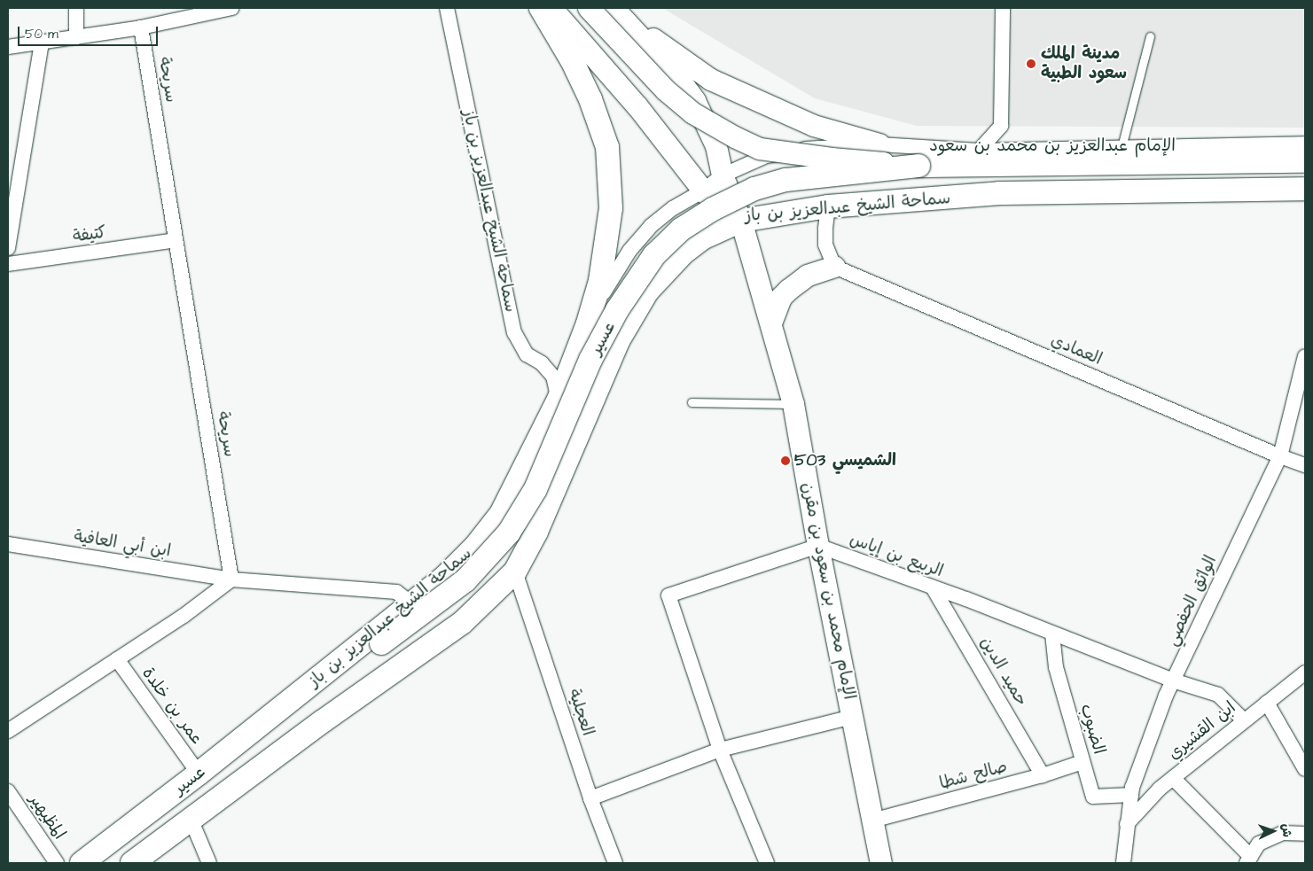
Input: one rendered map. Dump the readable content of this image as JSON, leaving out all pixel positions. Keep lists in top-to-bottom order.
{
  "streets": {
    "main road": ["الإمام عبدالعزيز بن محمد بن سعود", "سماحة الشيخ عبدالعزيز بن باز", "عسير"],
    "street": [
      "سريحة",
      "كتيفة",
      "العمادي",
      "ابن أبي العافية",
      "الربيع بن إياس",
      "الإمام محمد بن سعود بن مقرن",
      "الواثق الحفصي",
      "حميد الدين",
      "عمر بن خلدة",
      "العجلية",
      "الضبوب",
      "ابن القشيري",
      "صالح شطا",
      "المظيهير"
    ]
  },
  "crossings": [
    ["سريحة", "كتيفة"],
    ["سريحة", "ابن أبي العافية"],
    ["الإمام عبدالعزيز بن محمد بن سعود", "عسير"],
    ["سماحة الشيخ عبدالعزيز بن باز", "عسير"],
    ["سماحة الشيخ عبدالعزيز بن باز", "ابن أبي العافية"],
    ["سماحة الشيخ عبدالعزيز بن باز", "الإمام محمد بن سعود بن مقرن"],
    ["عسير", "الإمام محمد بن سعود بن مقرن"],
    ["عسير", "عمر بن خلدة"],
    ["العمادي", "الواثق الحفصي"],
    ["الربيع بن إياس", "الإمام محمد بن سعود بن مقرن"],
    ["الربيع بن إياس", "الواثق الحفصي"],
    ["الربيع بن إياس", "حميد الدين"],
    ["الربيع بن إياس", "الضبوب"],
    ["الربيع بن إياس", "ابن القشيري"],
    ["الإمام محمد بن سعود بن مقرن", "صالح شطا"],
    ["الواثق الحفصي", "الضبوب"],
    ["الواثق الحفصي", "ابن القشيري"],
    ["حميد الدين", "صالح شطا"],
    ["الضبوب", "صالح شطا"]
  ],
  "places": ["مدينة الملك سعود الطبية", "الشميسي 503"],
  "scale_bar": "50 m",
  "north": "right"
}
